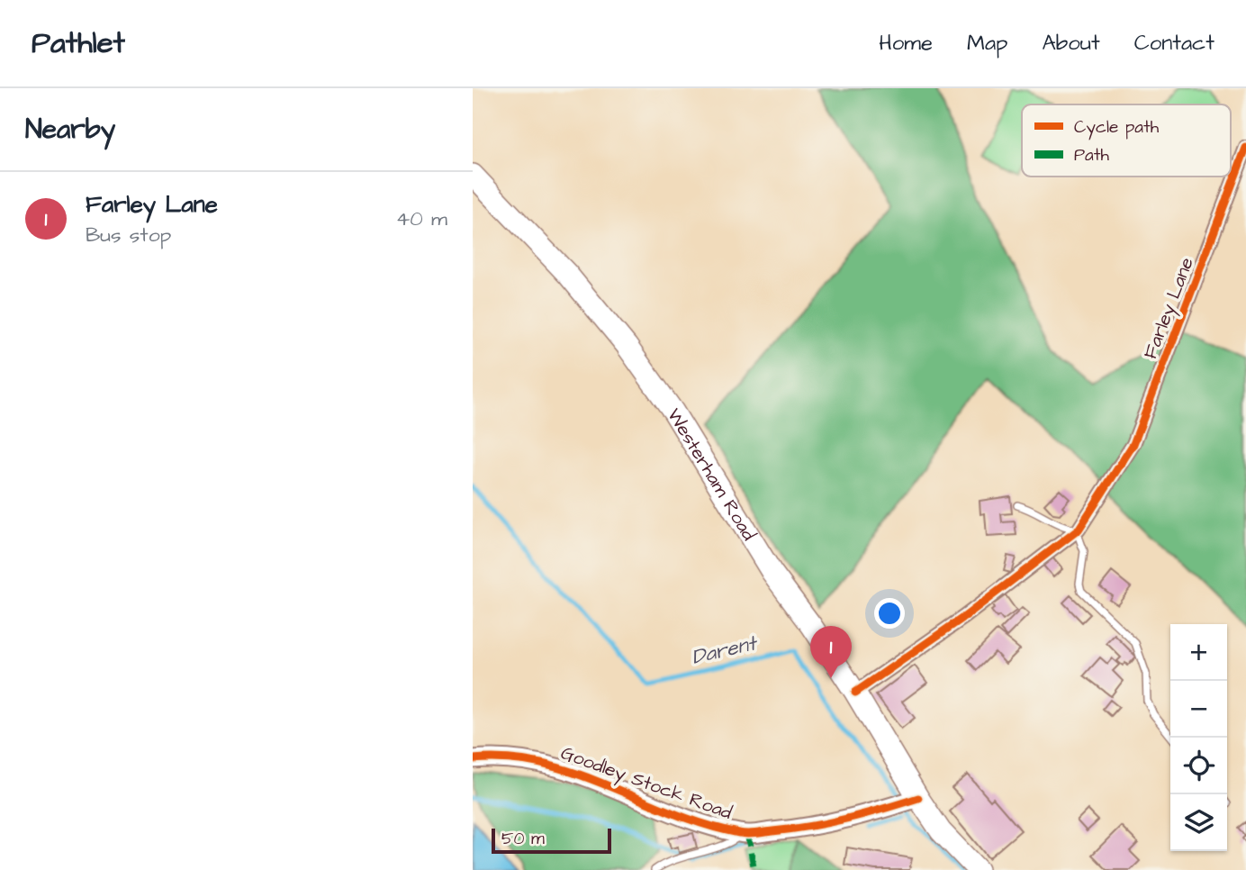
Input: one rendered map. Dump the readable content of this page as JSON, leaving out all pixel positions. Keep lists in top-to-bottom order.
{
  "streets": {
    "main road": ["Westerham Road"],
    "street": ["Farley Lane", "Goodley Stock Road"]
  },
  "crossings": [
    ["Farley Lane", "Westerham Road"],
    ["Westerham Road", "Goodley Stock Road"]
  ],
  "water": ["Darent"],
  "legend": ["Cycle path", "Path"],
  "scale_bar": "50 m",
  "page": {
    "header": "Pathlet",
    "nav": [
      "Home",
      "Map",
      "About",
      "Contact"
    ],
    "heading": "Nearby",
    "list": [
      {
        "mark": "1",
        "name": "Farley Lane",
        "note": "Bus stop",
        "value": "40 m"
      }
    ],
    "map_buttons": ["+", "−"],
    "pins": "1",
    "scale": "50 m"
  }
}
